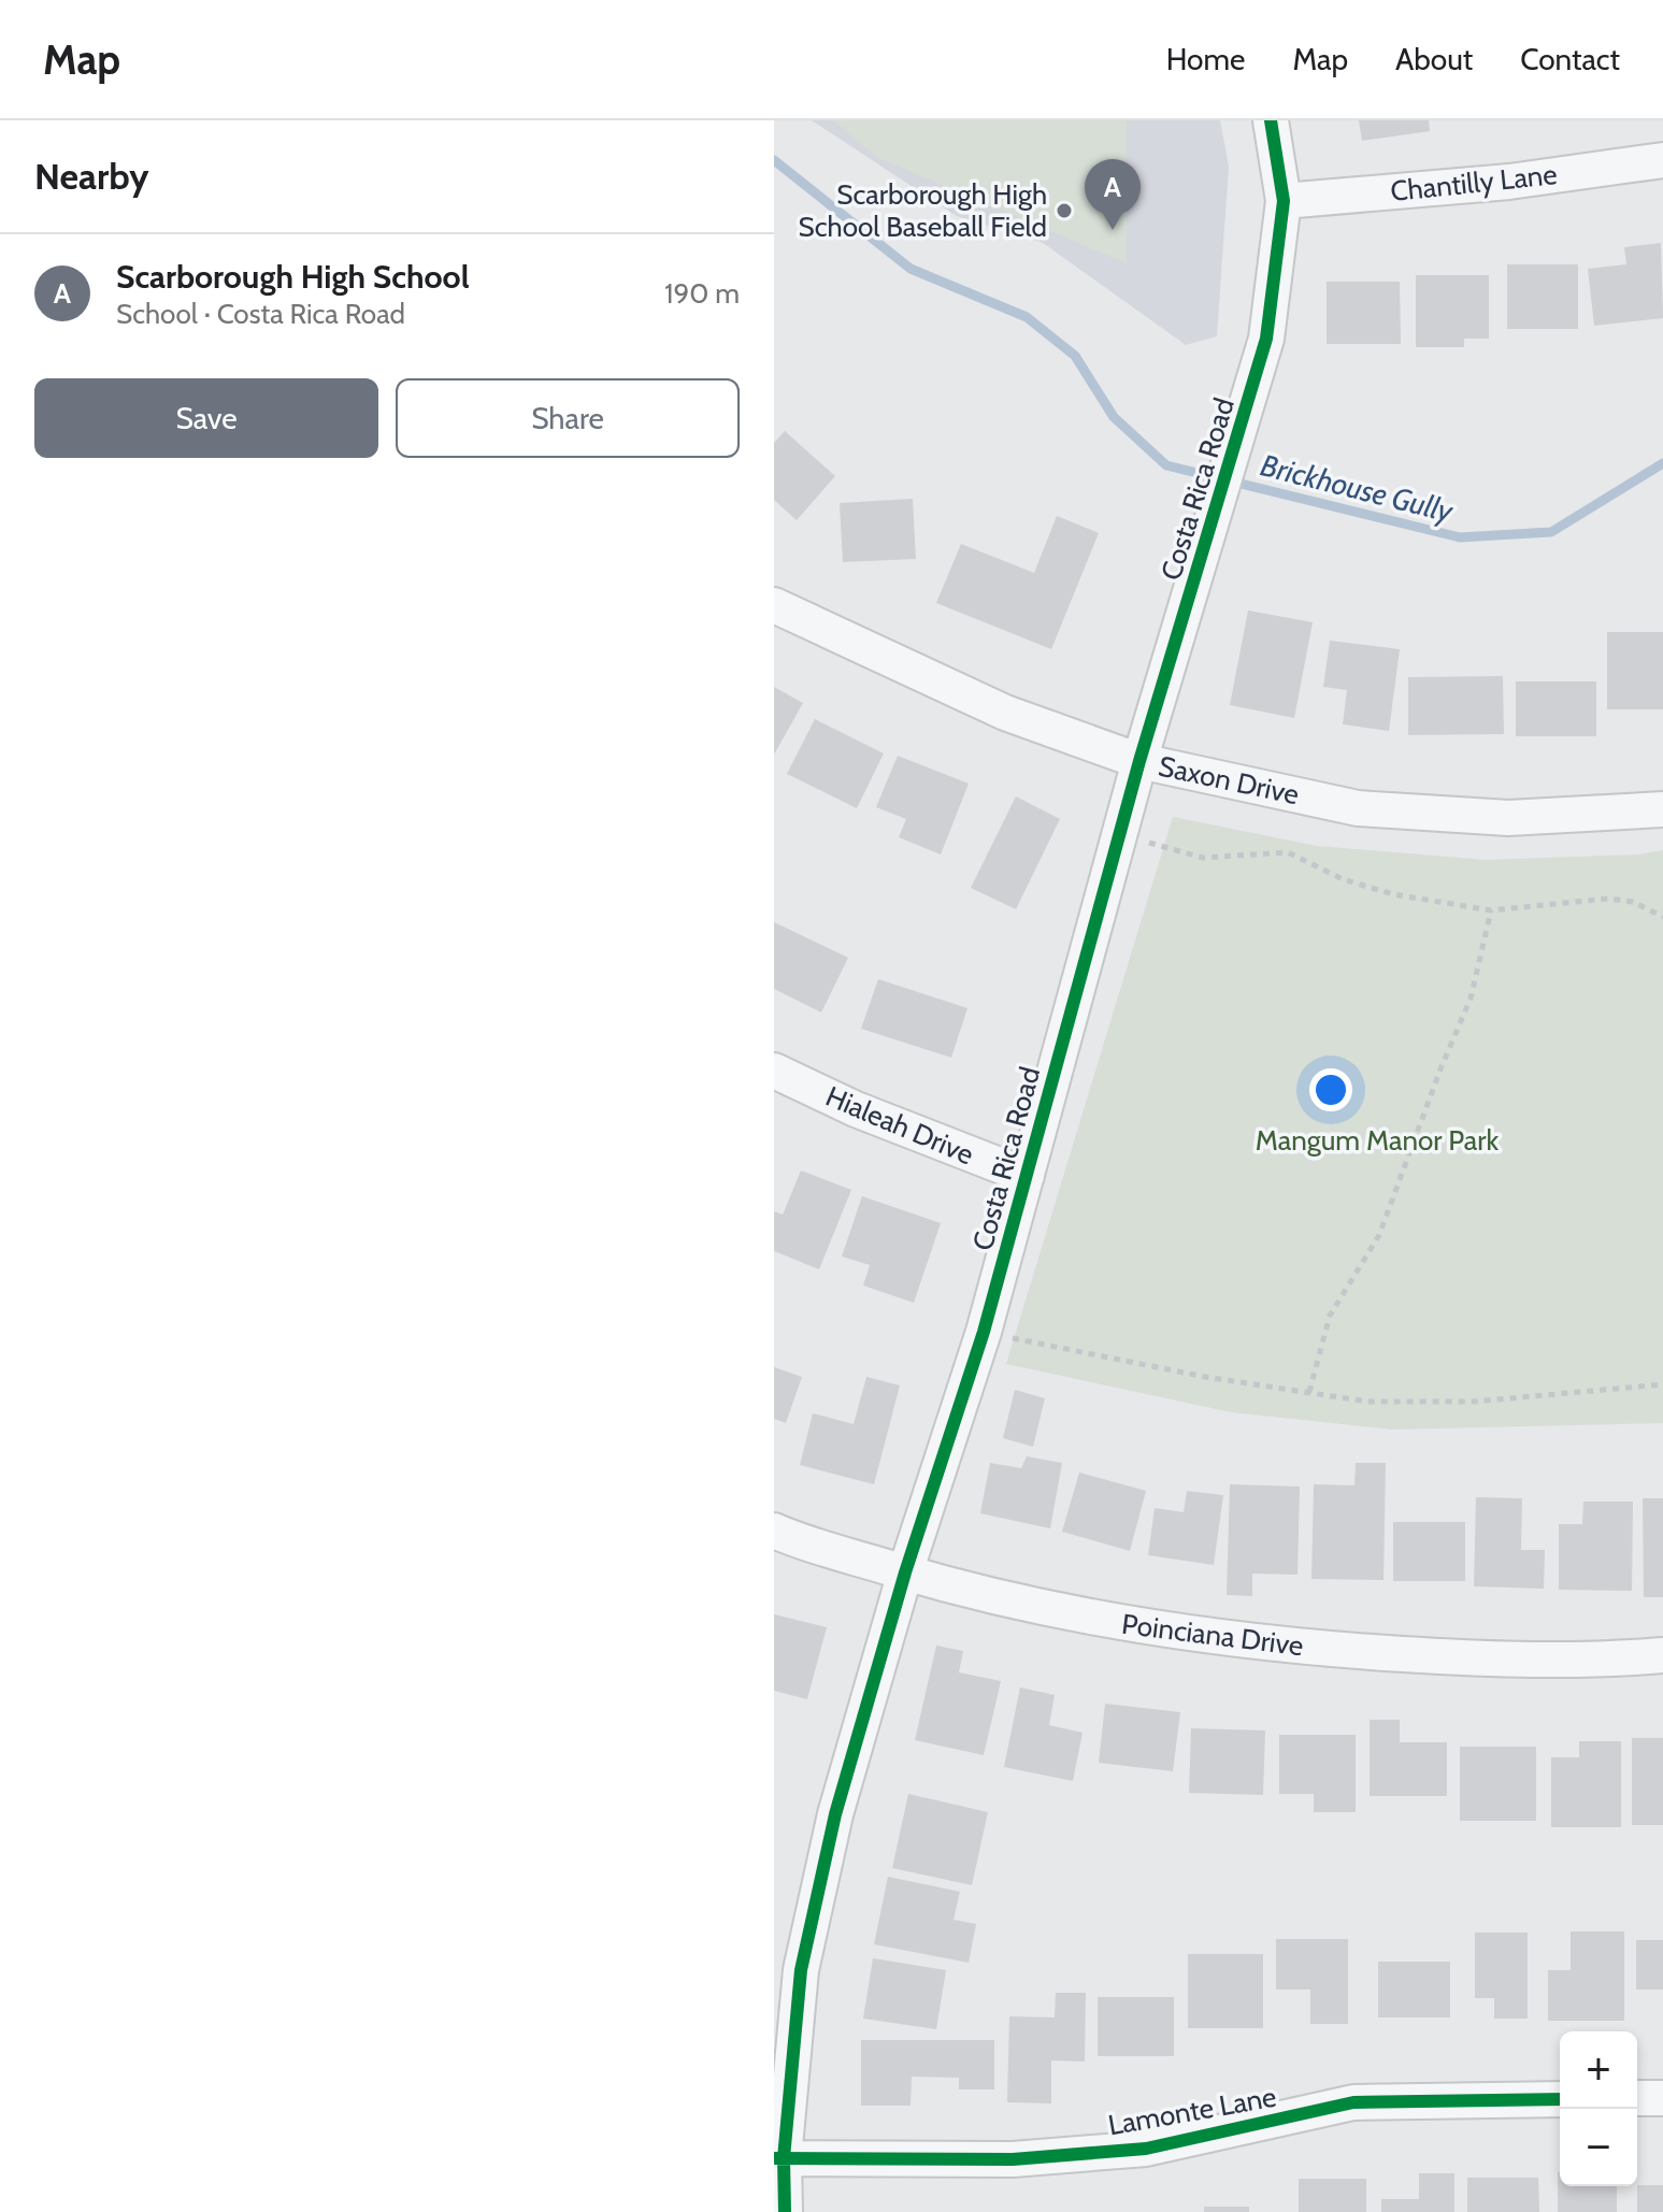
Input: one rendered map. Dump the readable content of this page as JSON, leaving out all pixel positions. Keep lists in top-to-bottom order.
{
  "streets": {
    "street": [
      "Chantilly Lane",
      "Costa Rica Road",
      "Saxon Drive",
      "Hialeah Drive",
      "Poinciana Drive",
      "Lamonte Lane"
    ]
  },
  "crossings": [
    ["Chantilly Lane", "Costa Rica Road"],
    ["Costa Rica Road", "Saxon Drive"],
    ["Costa Rica Road", "Hialeah Drive"],
    ["Costa Rica Road", "Poinciana Drive"],
    ["Costa Rica Road", "Lamonte Lane"]
  ],
  "water": ["Brickhouse Gully"],
  "parks": ["Mangum Manor Park"],
  "places": ["Scarborough High School Baseball Field"],
  "page": {
    "header": "Map",
    "nav": [
      "Home",
      "Map",
      "About",
      "Contact"
    ],
    "heading": "Nearby",
    "pins": "A",
    "list": [
      {
        "mark": "A",
        "name": "Scarborough High School",
        "note": "School · Costa Rica Road",
        "value": "190 m"
      }
    ],
    "buttons": ["Save", "Share"],
    "map_buttons": ["+", "−"]
  }
}
